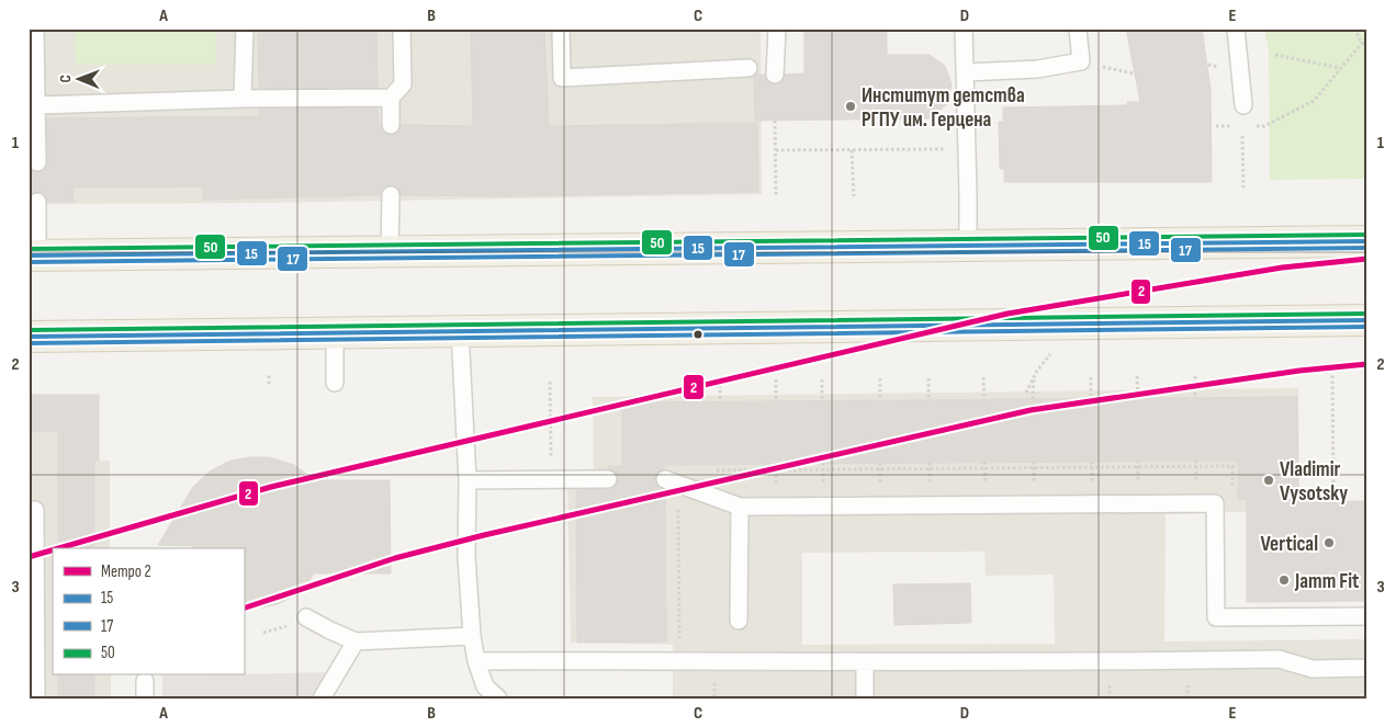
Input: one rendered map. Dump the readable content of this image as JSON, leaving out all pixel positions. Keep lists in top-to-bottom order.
{
  "places": [
    "Институт детства РГПУ им. Герцена",
    "Vladimir Vysotsky",
    "Vertical",
    "Jamm Fit"
  ],
  "lines": [
    "transit line 50",
    "transit line 15",
    "transit line 17",
    "metro line 2"
  ],
  "legend": [
    "Метро 2",
    "15",
    "17",
    "50"
  ],
  "north": "left",
  "grid": {
    "columns": [
      "A",
      "B",
      "C",
      "D",
      "E"
    ],
    "rows": ["1", "2", "3"]
  }
}
